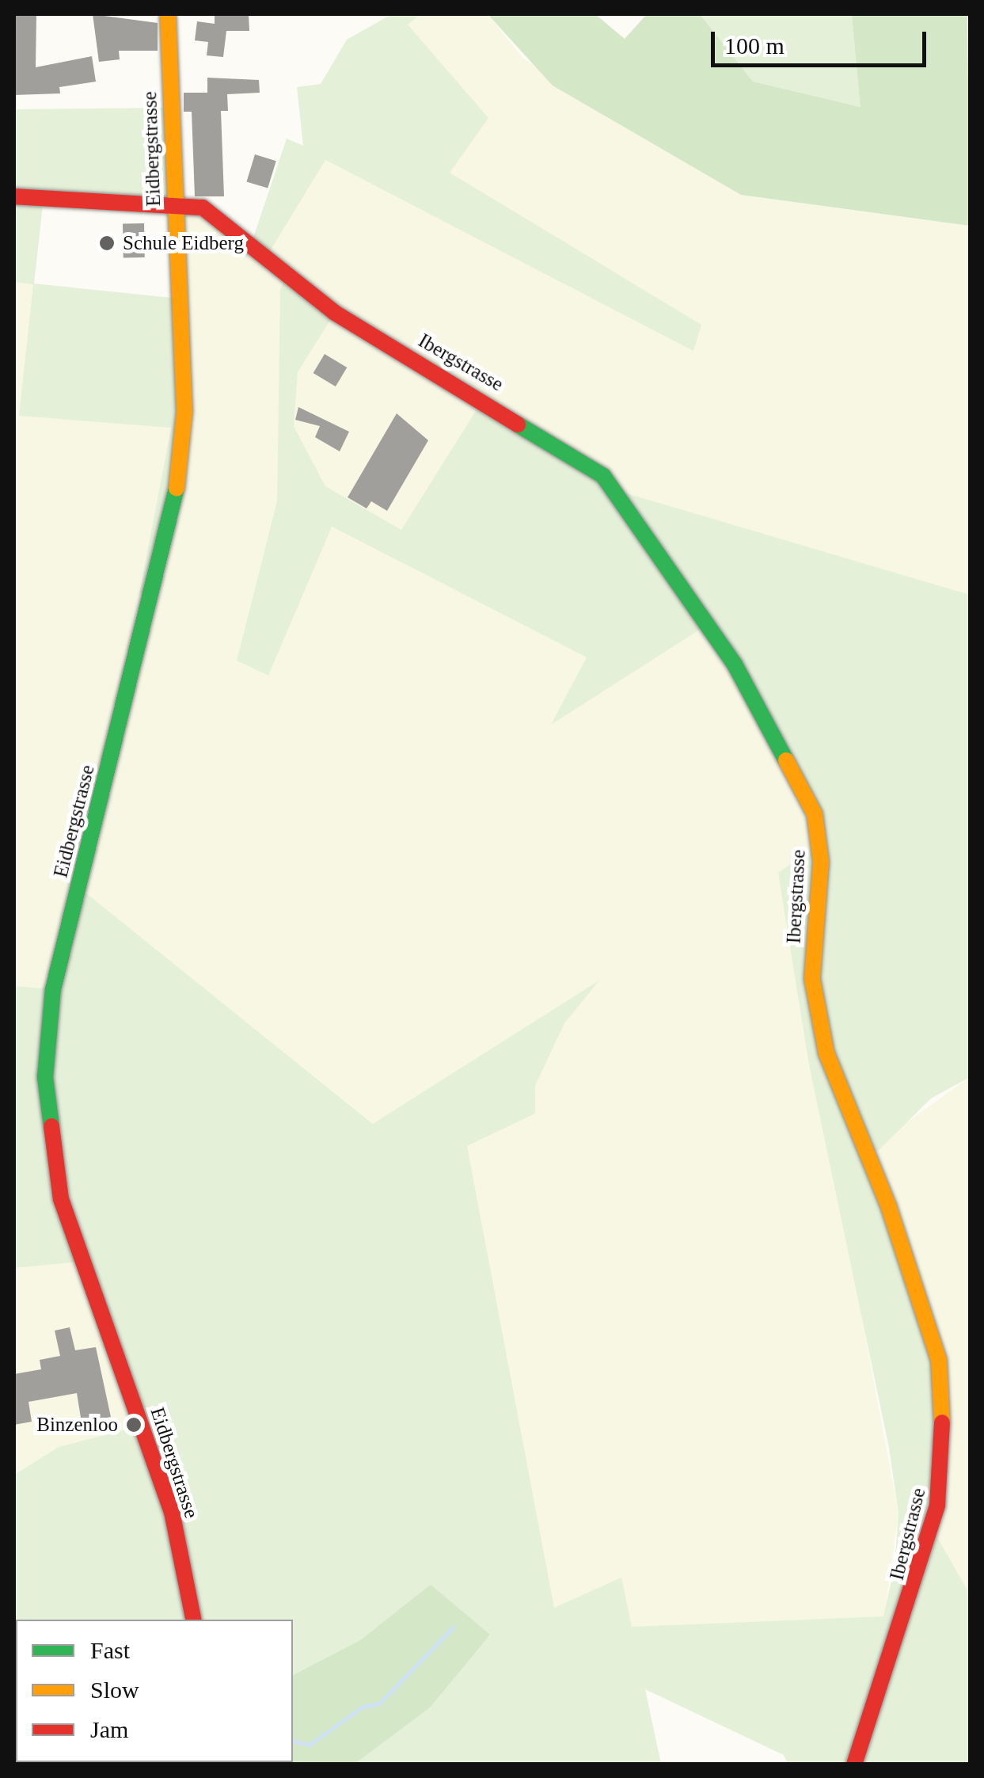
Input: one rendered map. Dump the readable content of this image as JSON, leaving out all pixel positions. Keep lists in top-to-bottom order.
{
  "streets": {
    "street": ["Eidbergstrasse", "Ibergstrasse"]
  },
  "crossings": [
    ["Eidbergstrasse", "Ibergstrasse"]
  ],
  "places": ["Schule Eidberg", "Binzenloo"],
  "legend": ["Fast", "Slow", "Jam"],
  "scale_bar": "100 m"
}
